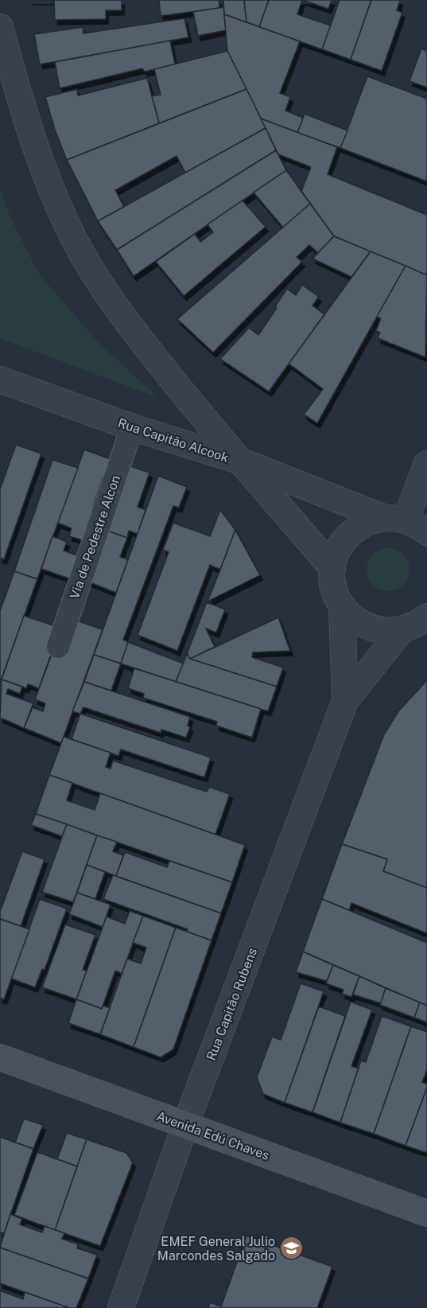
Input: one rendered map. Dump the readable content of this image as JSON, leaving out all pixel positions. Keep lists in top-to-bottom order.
{
  "streets": {
    "main road": ["Avenida Edú Chaves"],
    "street": ["Rua Capitão Alcook", "Rua Capitão Rubens"],
    "lane": ["Via de Pedestre Alcon"]
  },
  "crossings": [
    ["Rua Capitão Alcook", "Via de Pedestre Alcon"],
    ["Rua Capitão Rubens", "Avenida Edú Chaves"]
  ],
  "places": {
    "school or university": ["EMEF General Julio Marcondes Salgado"]
  }
}
